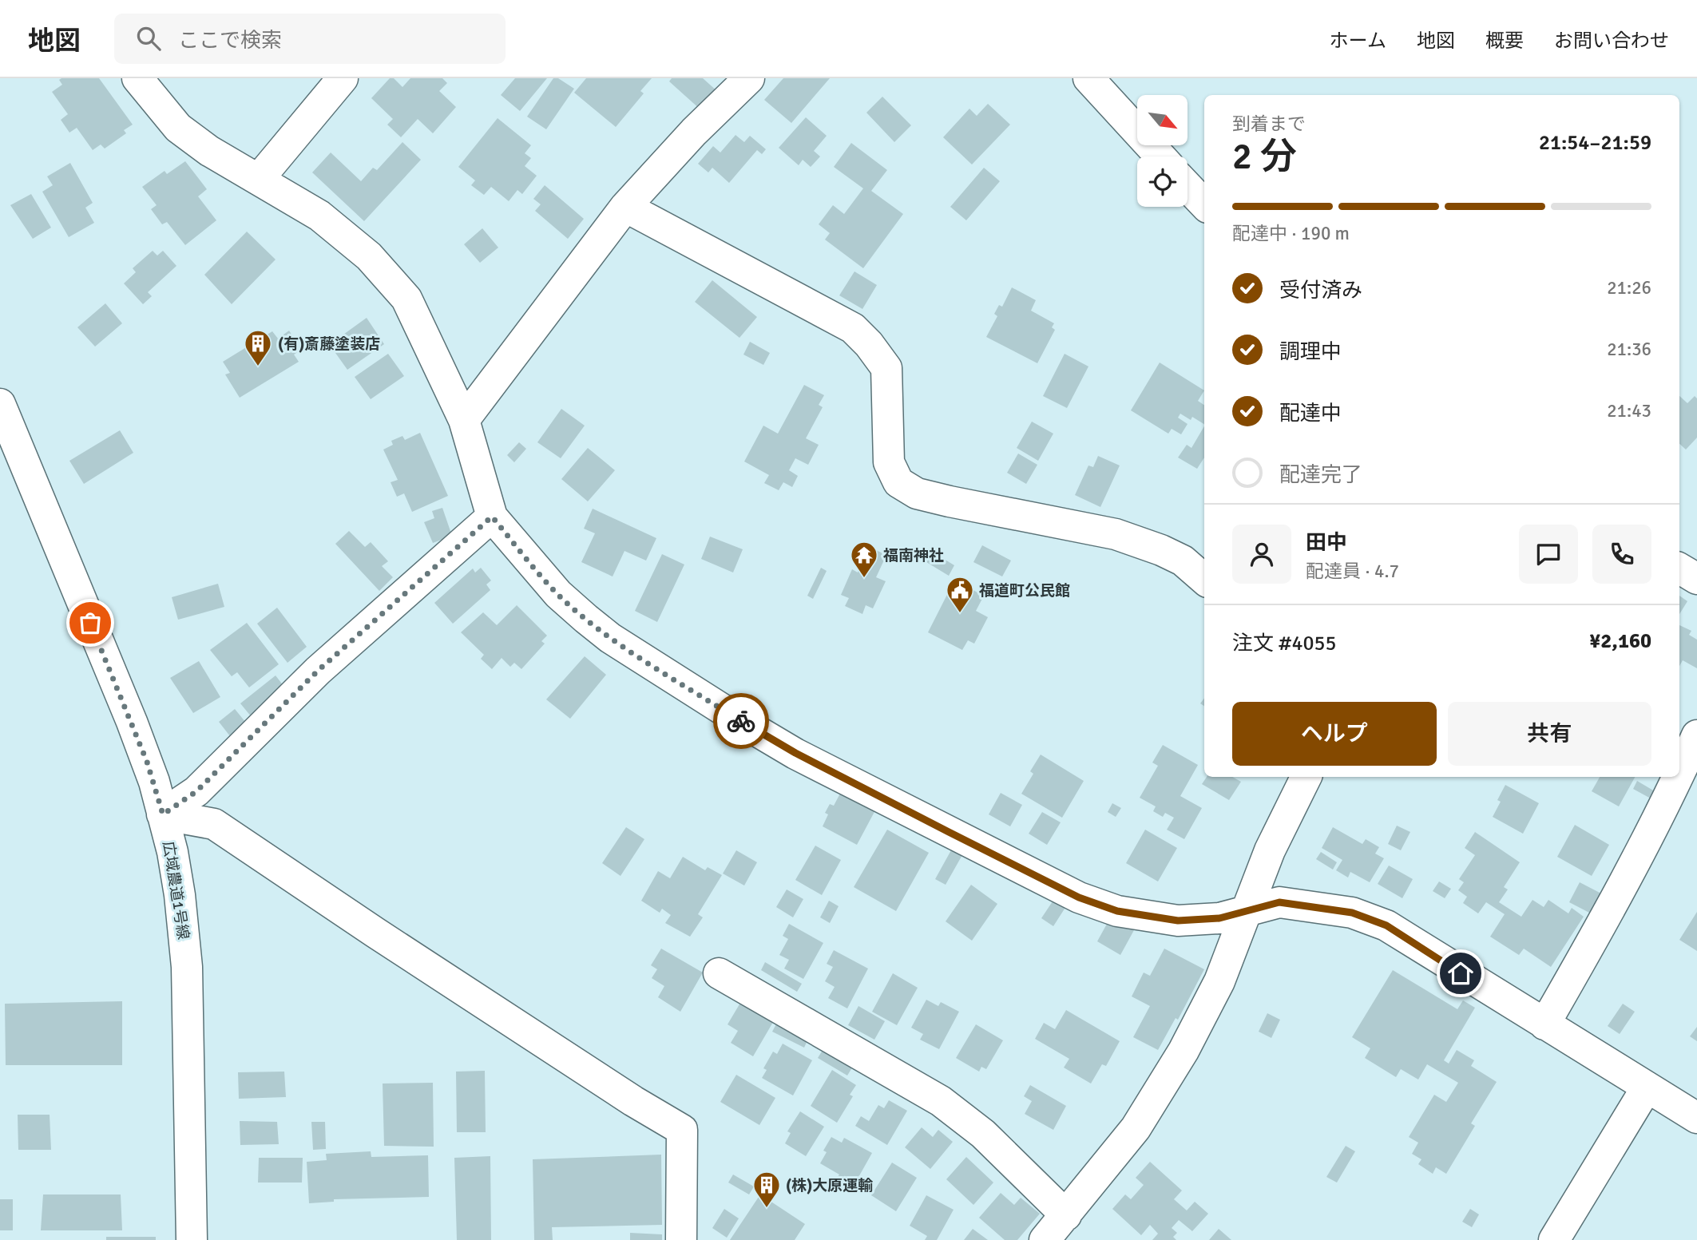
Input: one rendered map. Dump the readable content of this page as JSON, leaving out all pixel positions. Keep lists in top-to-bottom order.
{
  "streets": {
    "street": ["広域農道1号線"]
  },
  "places": {
    "building": ["(有)斎藤塗装店", "(株)大原運輸"],
    "temple": ["福南神社"],
    "public building": ["福道町公民館"]
  },
  "north": "bottom right",
  "page": {
    "header": "地図",
    "search": "ここで検索",
    "nav": [
      "ホーム",
      "地図",
      "概要",
      "お問い合わせ"
    ],
    "heading": ["2 分", "到着まで", "21:54–21:59"],
    "panel": [
      "田中",
      "配達員 · 4.7",
      "注文 #4055",
      "¥2,160"
    ],
    "bar": "配達中 · 190 m",
    "list": [
      ["受付済み", "21:26"],
      ["調理中", "21:36"],
      ["配達中", "21:43"],
      "配達完了"
    ],
    "buttons": ["ヘルプ", "共有"]
  }
}
